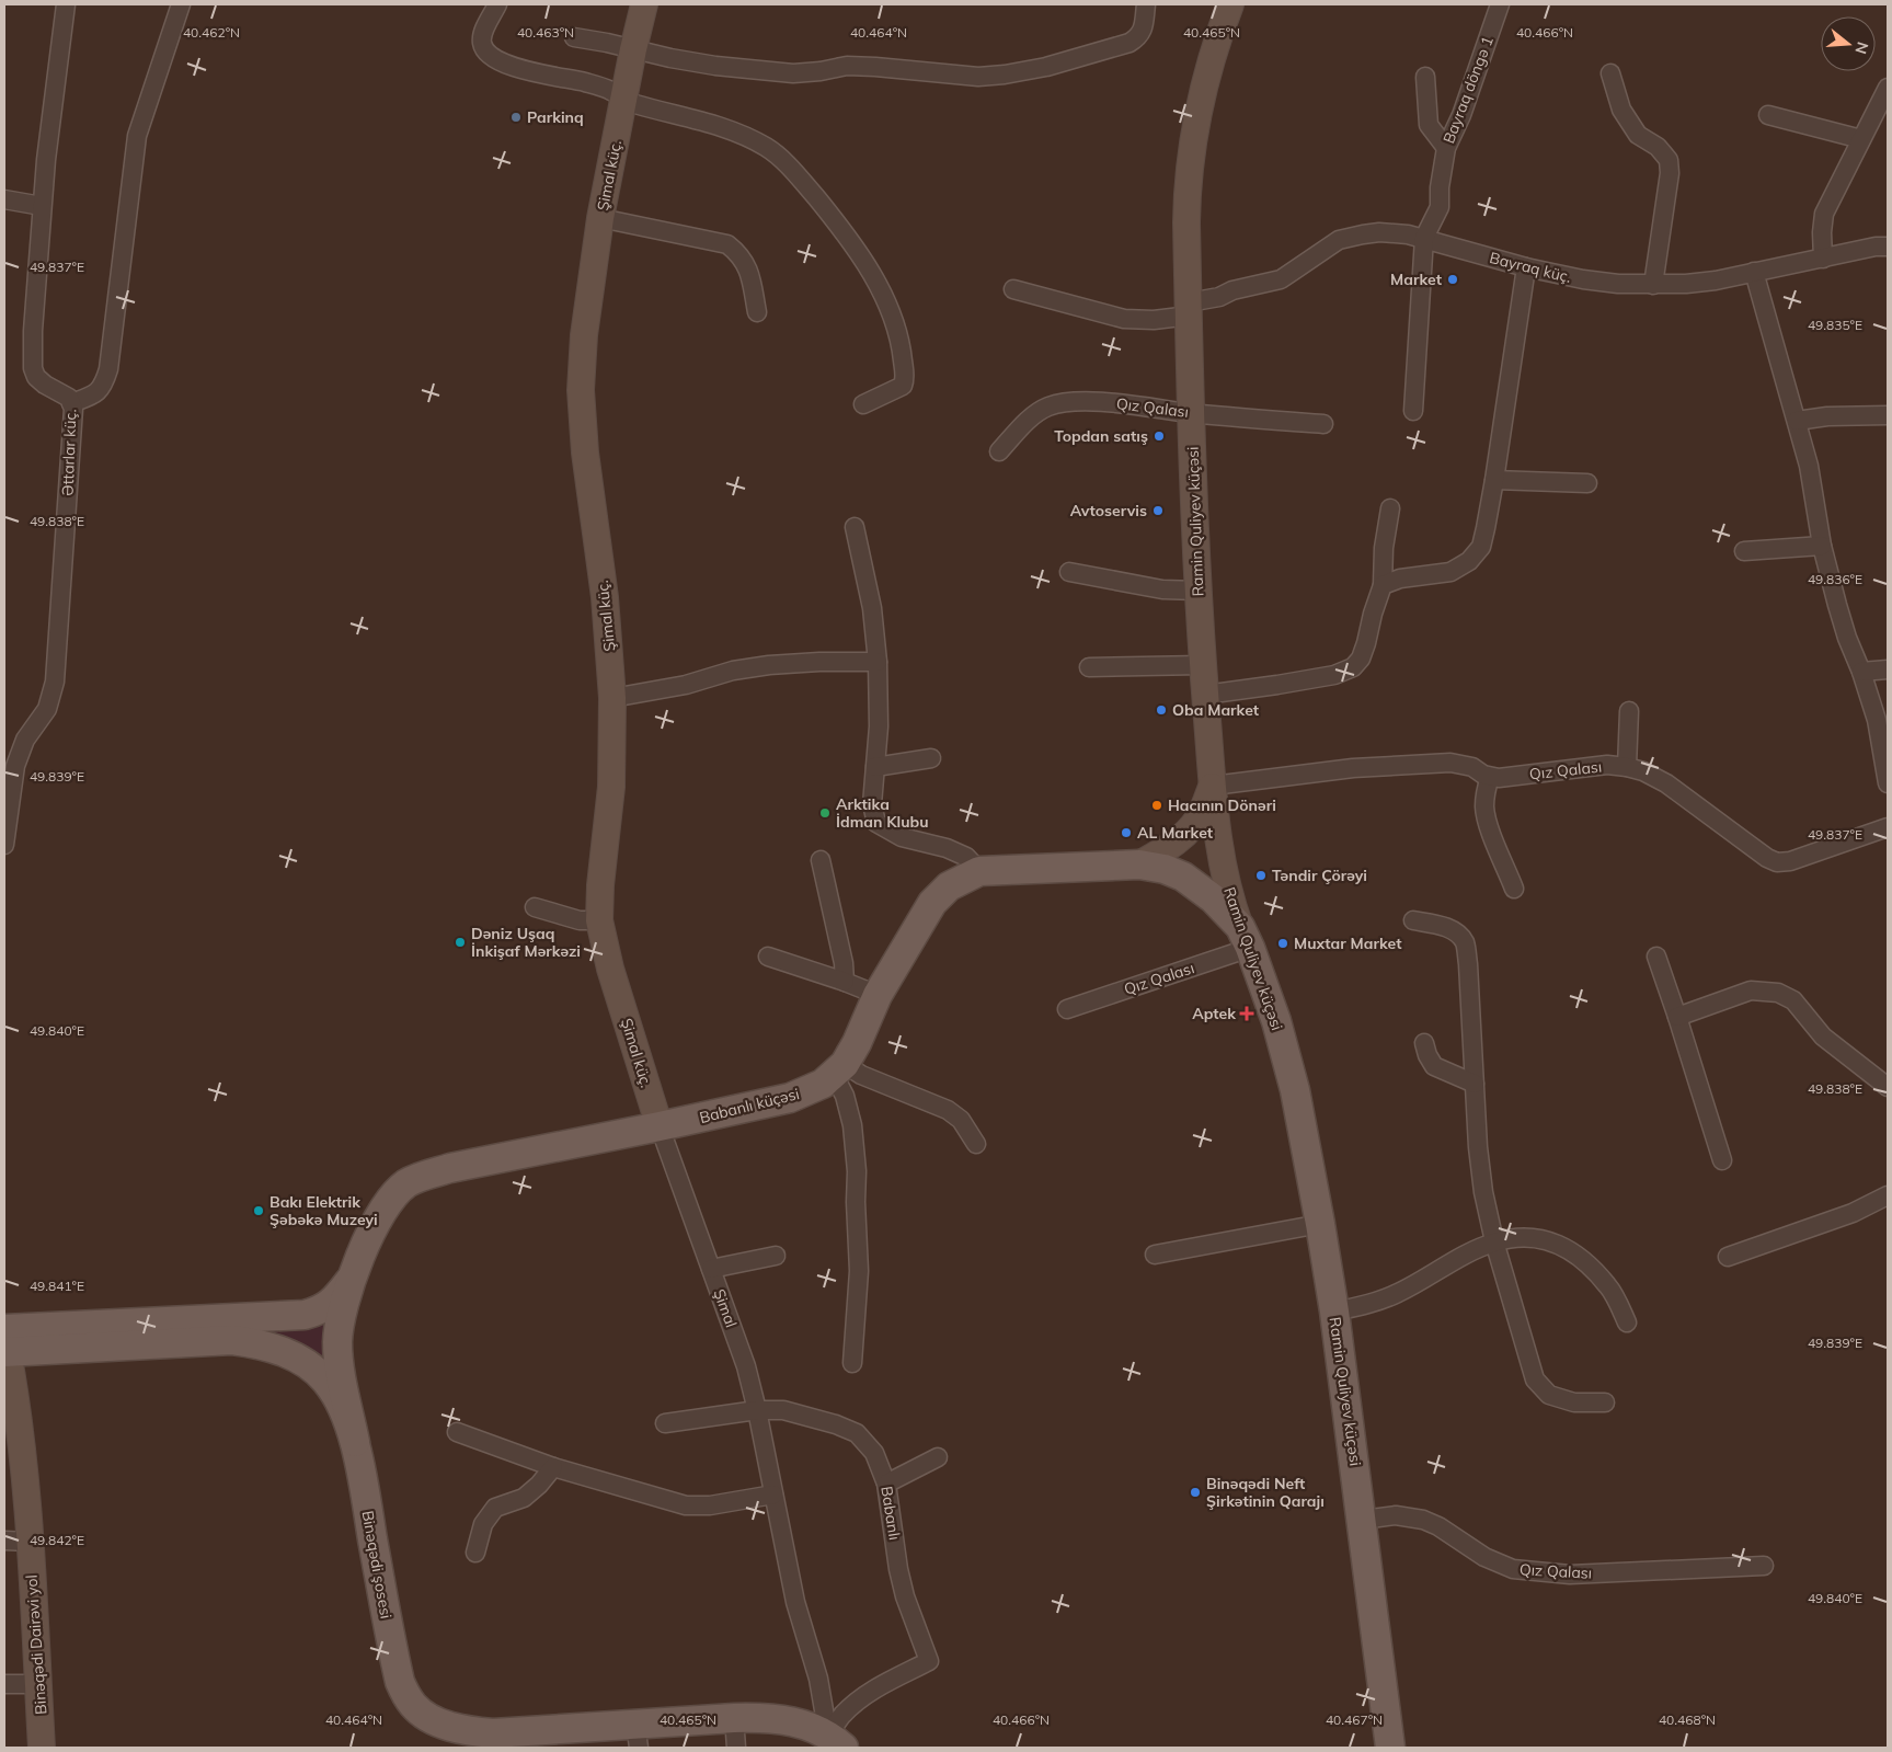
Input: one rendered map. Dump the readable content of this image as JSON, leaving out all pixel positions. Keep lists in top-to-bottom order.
{
  "streets": {
    "main road": ["Ramin Quliyev küçəsi", "Babanlı küçəsi", "Binəqədi şosesi"],
    "street": [
      "Bayraq döngə 1",
      "Şimal küç.",
      "Bayraq küç.",
      "Qız Qalası",
      "Əttarlar küç.",
      "Şimal",
      "Babanlı",
      "Binəqədi Dairəvi yol"
    ]
  },
  "crossings": [
    ["Bayraq döngə 1", "Bayraq küç."],
    ["Şimal küç.", "Babanlı küçəsi"],
    ["Şimal küç.", "Şimal"],
    ["Bayraq küç.", "Ramin Quliyev küçəsi"],
    ["Qız Qalası", "Ramin Quliyev küçəsi"],
    ["Babanlı küçəsi", "Şimal"],
    ["Şimal", "Babanlı"],
    ["Şimal", "Binəqədi şosesi"],
    ["Babanlı", "Binəqədi şosesi"],
    ["Binəqədi şosesi", "Binəqədi Dairəvi yol"]
  ],
  "places": {
    "other": [
      "Parkinq",
      "Market",
      "Topdan satış",
      "Avtoservis",
      "Oba Market",
      "Hacının Dönəri",
      "Arktika İdman Klubu",
      "AL Market",
      "Təndir Çörəyi",
      "Dəniz Uşaq İnkişaf Mərkəzi",
      "Muxtar Market",
      "Bakı Elektrik Şəbəkə Muzeyi",
      "Binəqədi Neft Şirkətinin Qarajı"
    ],
    "health": ["Aptek"]
  },
  "north": "right",
  "coordinates": [
    "40.462°N",
    "40.463°N",
    "40.464°N",
    "40.465°N",
    "40.466°N",
    "49.837°E",
    "49.835°E",
    "49.838°E",
    "49.836°E",
    "49.839°E",
    "49.840°E",
    "49.841°E",
    "49.842°E",
    "40.467°N",
    "40.468°N"
  ]
}
